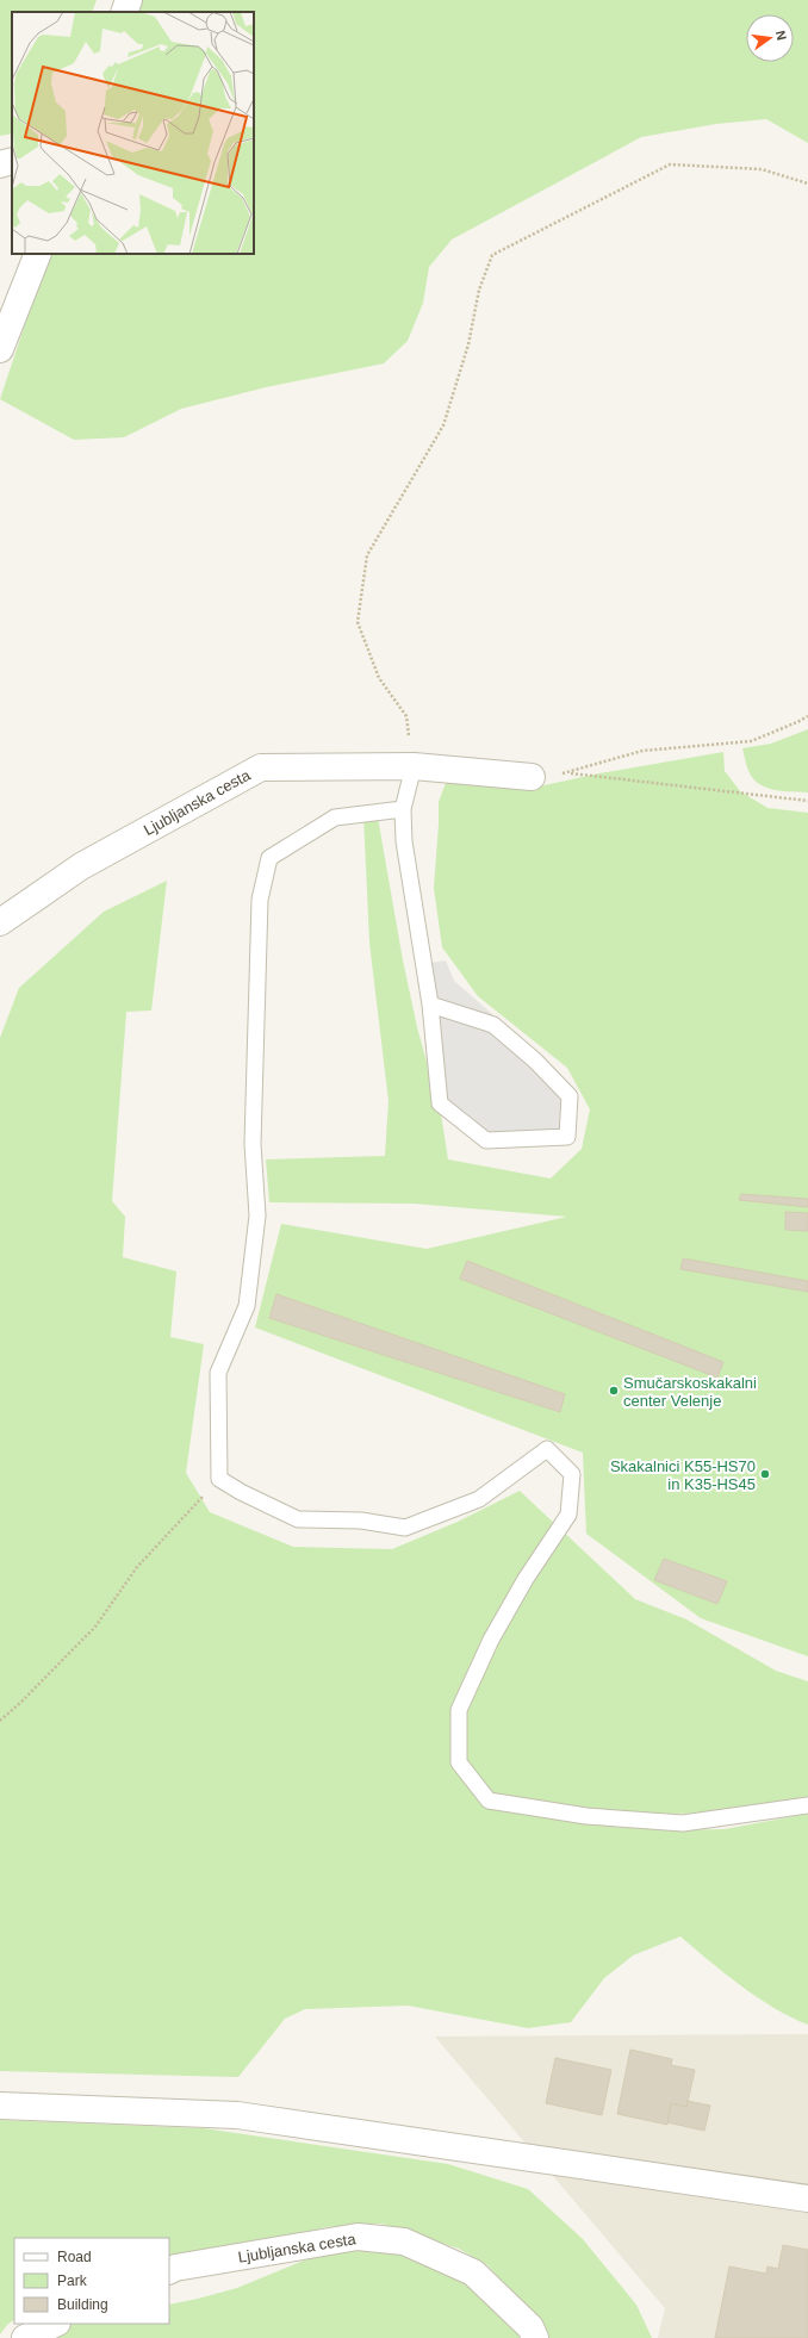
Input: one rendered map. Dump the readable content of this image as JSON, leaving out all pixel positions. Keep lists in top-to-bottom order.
{
  "streets": {
    "street": ["Ljubljanska cesta"]
  },
  "places": ["Smučarskoskakalni center Velenje", "Skakalnici K55-HS70 in K35-HS45"],
  "legend": ["Road", "Park", "Building"],
  "north": "right"
}
